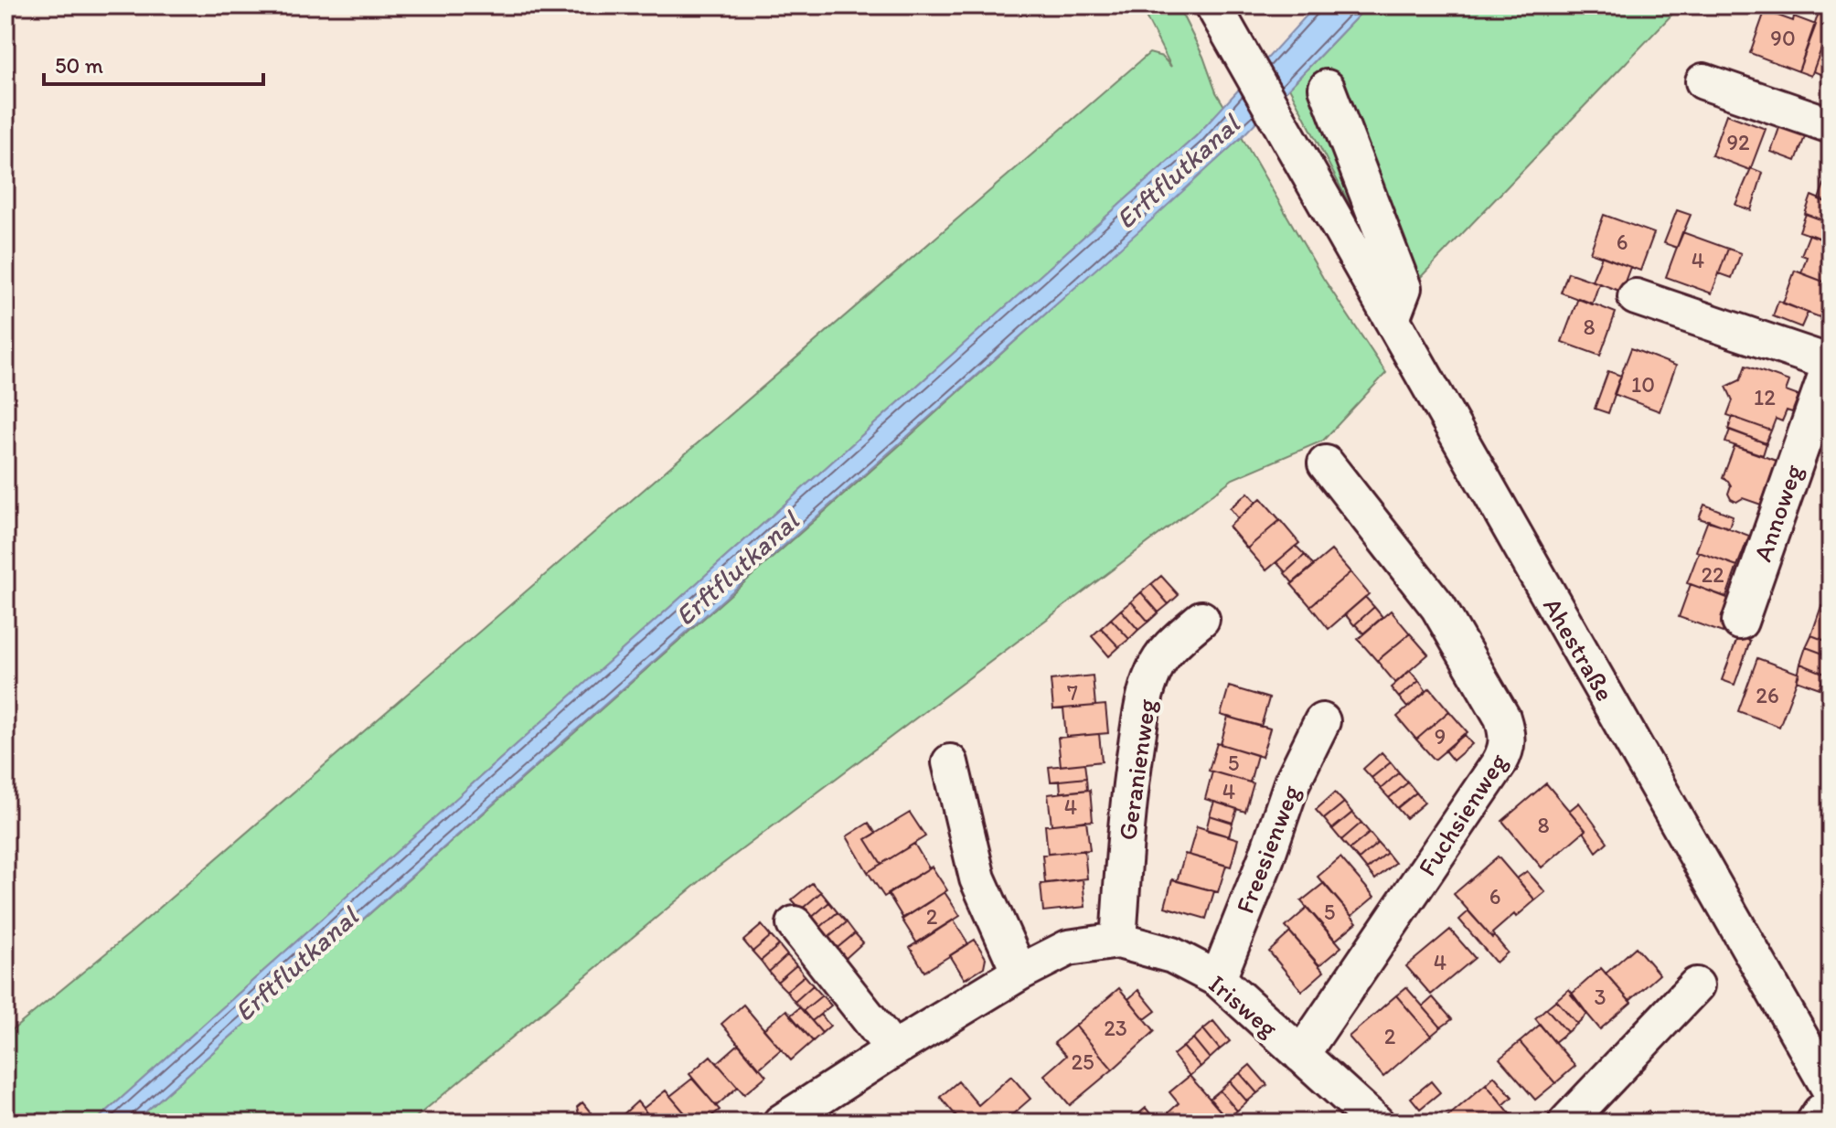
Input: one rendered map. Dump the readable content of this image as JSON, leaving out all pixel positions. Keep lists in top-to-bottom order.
{
  "streets": {
    "street": [
      "Annoweg",
      "Ahestraße",
      "Geranienweg",
      "Fuchsienweg",
      "Freesienweg",
      "Irisweg"
    ]
  },
  "crossings": [
    ["Geranienweg", "Irisweg"],
    ["Fuchsienweg", "Irisweg"],
    ["Freesienweg", "Irisweg"]
  ],
  "water": ["Erftflutkanal"],
  "house_numbers": [
    "90",
    "92",
    "6",
    "4",
    "8",
    "10",
    "12",
    "22",
    "7",
    "26",
    "9",
    "5",
    "4",
    "4",
    "8",
    "6",
    "5",
    "2",
    "4",
    "3",
    "23",
    "2",
    "25"
  ],
  "scale_bar": "50 m"
}
